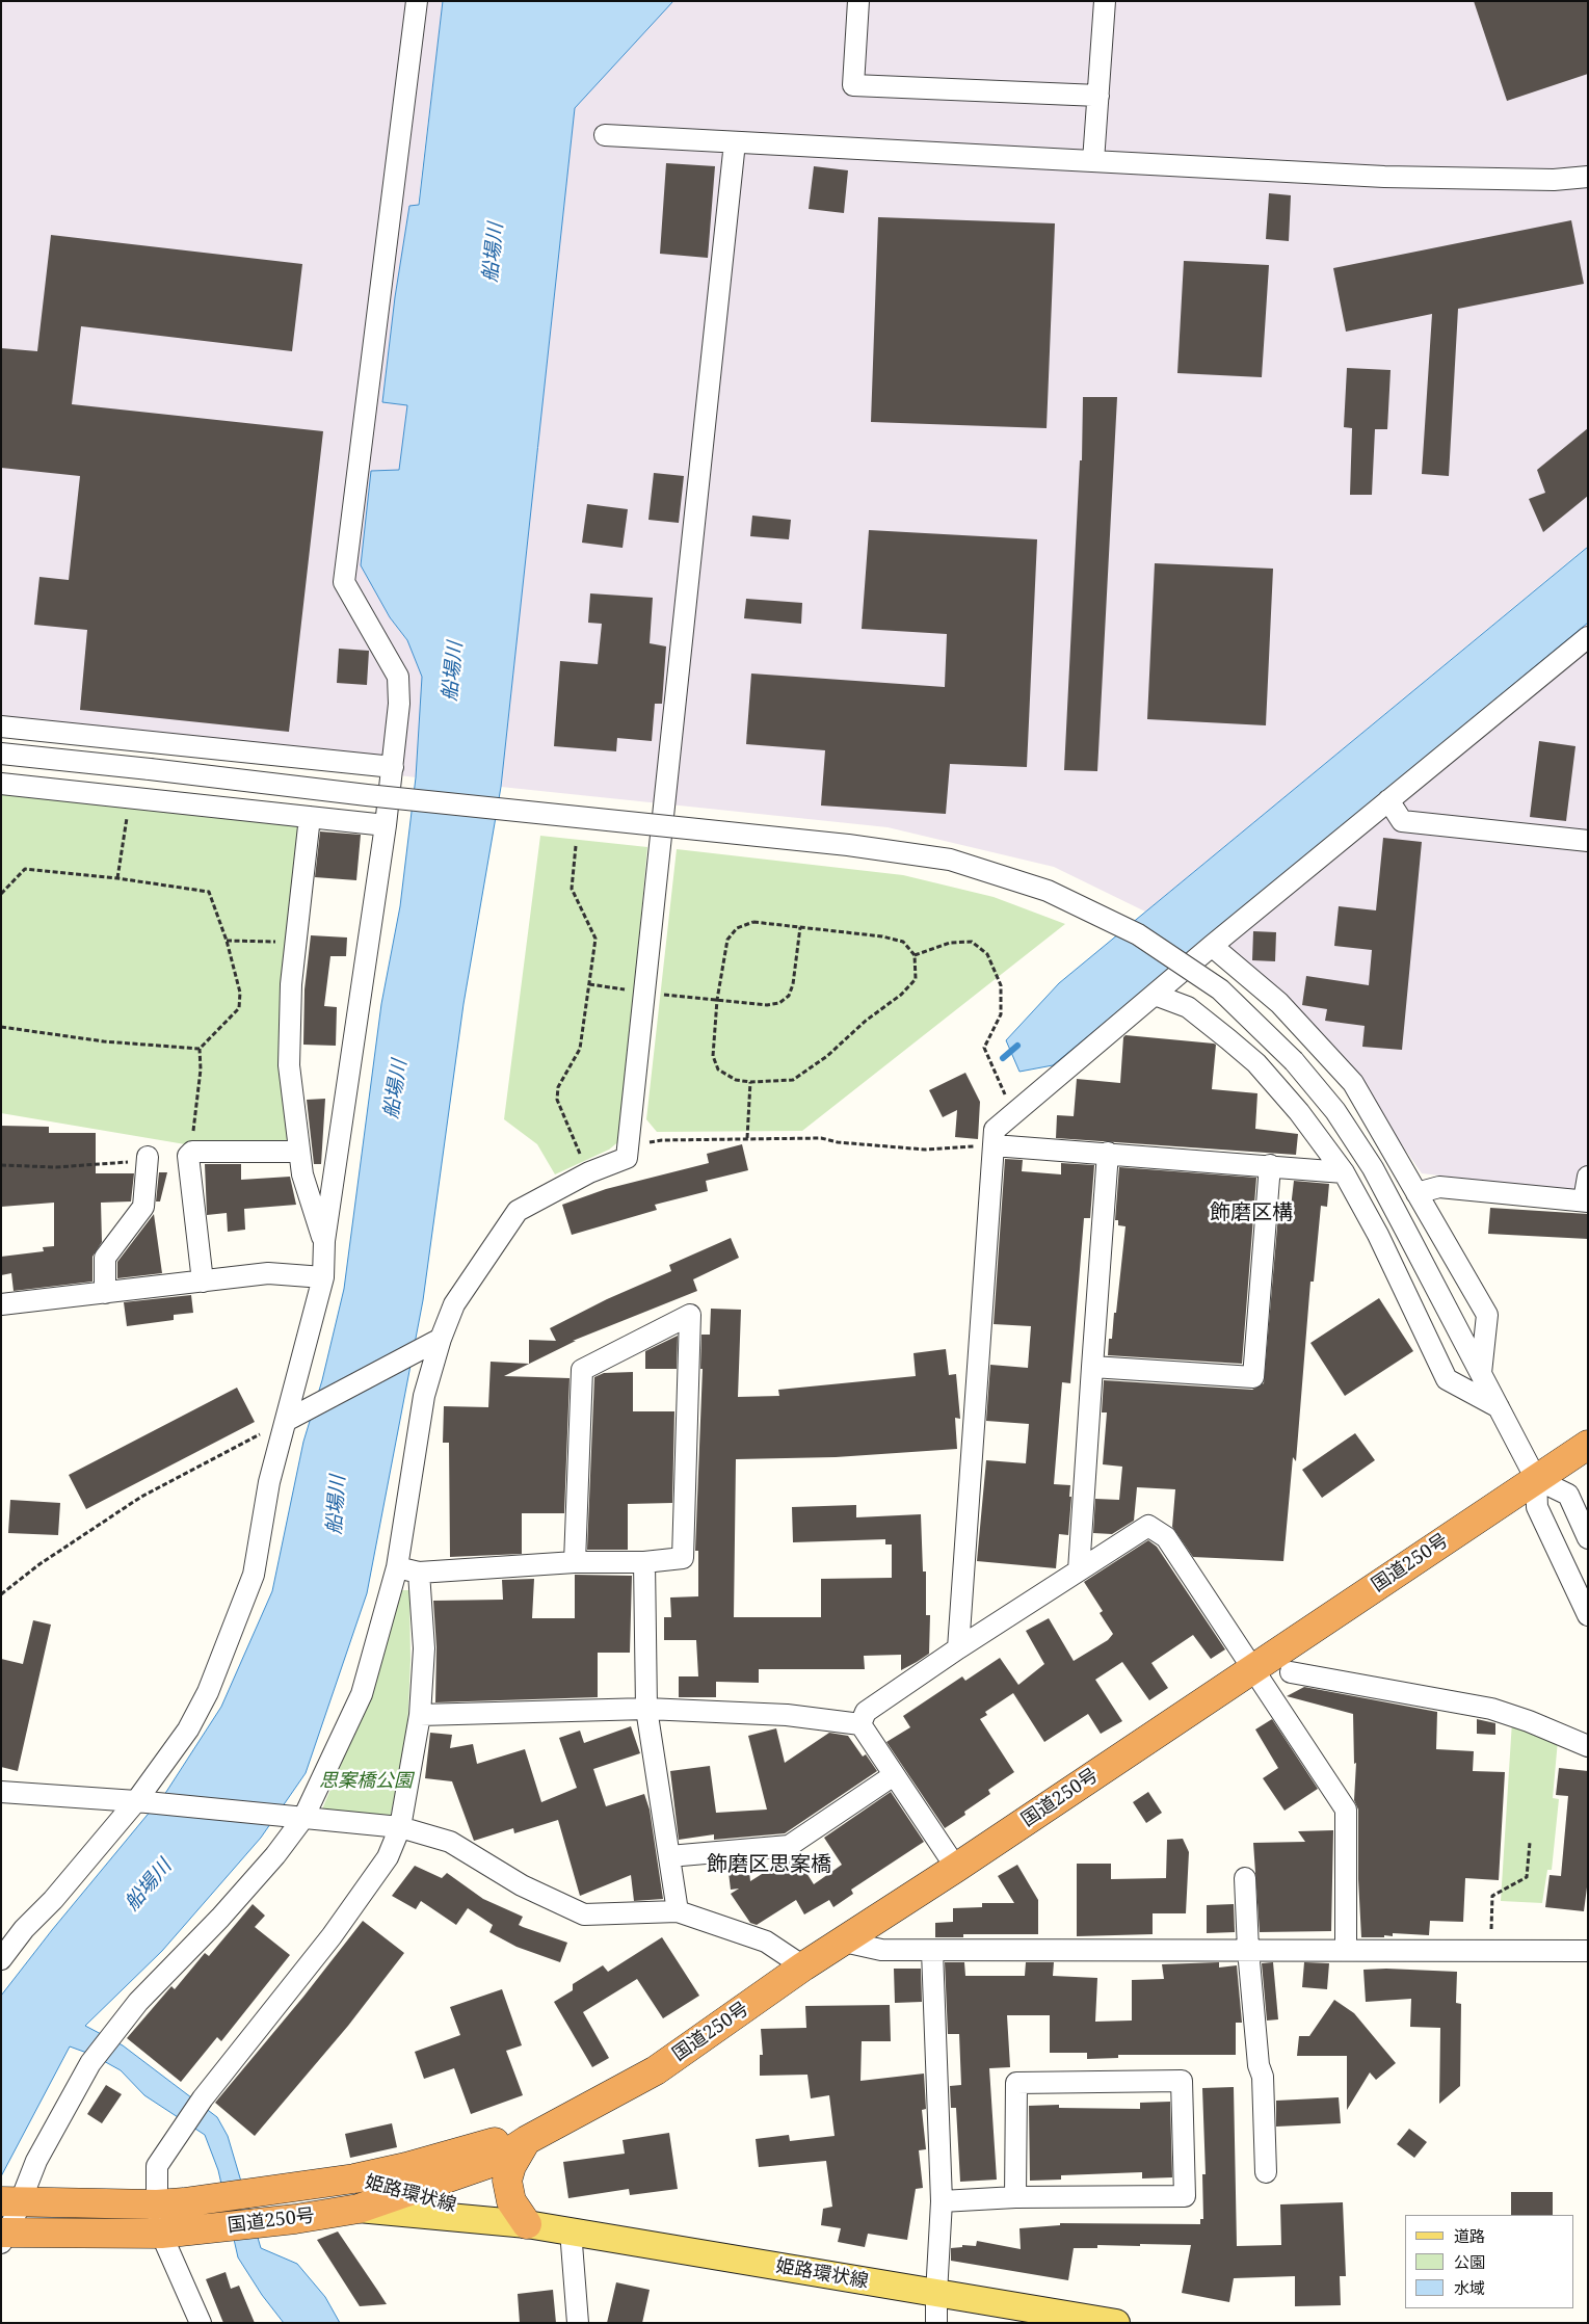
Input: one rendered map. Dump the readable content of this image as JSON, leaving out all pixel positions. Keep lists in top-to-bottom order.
{
  "streets": {
    "highway": ["国道250号"],
    "main road": ["姫路環状線"]
  },
  "crossings": [
    ["国道250号", "姫路環状線"]
  ],
  "districts": ["飾磨区構", "飾磨区思案橋"],
  "water": ["船場川"],
  "parks": ["思案橋公園"],
  "legend": ["道路", "公園", "水域"]
}
